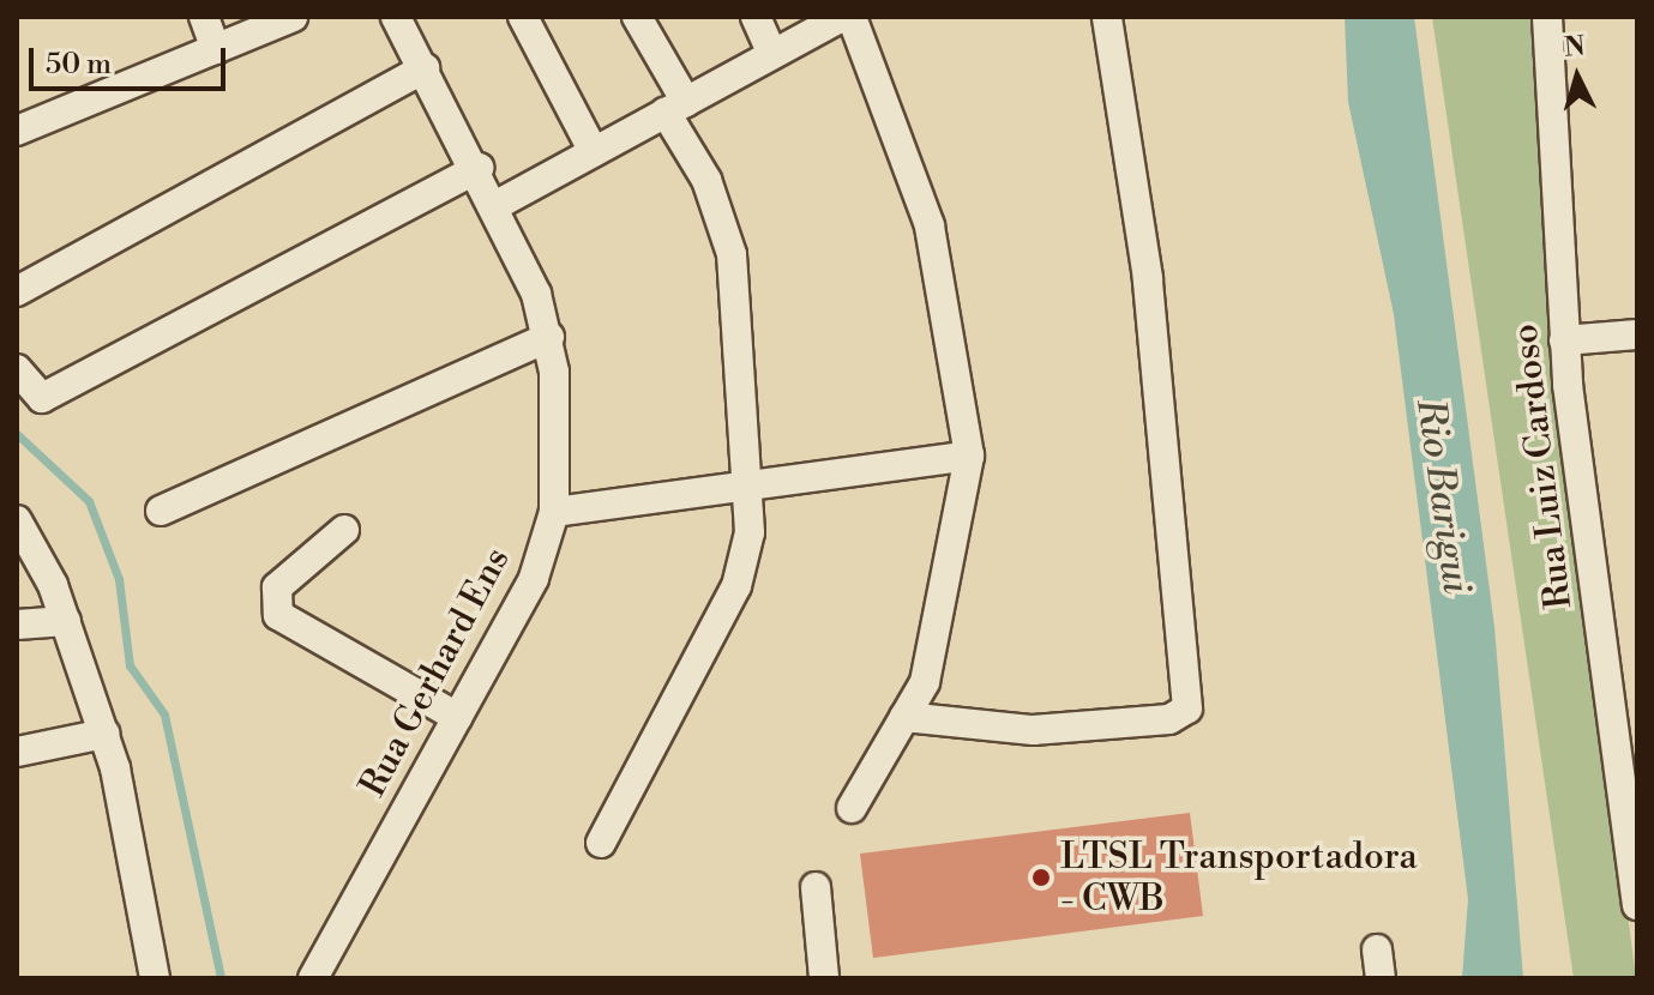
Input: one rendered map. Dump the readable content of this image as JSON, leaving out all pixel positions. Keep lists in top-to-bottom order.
{
  "streets": {
    "street": ["Rua Luiz Cardoso", "Rua Gerhard Ens"]
  },
  "water": ["Rio Barigui"],
  "places": ["LTSL Transportadora - CWB"],
  "scale_bar": "50 m",
  "north": "top"
}
